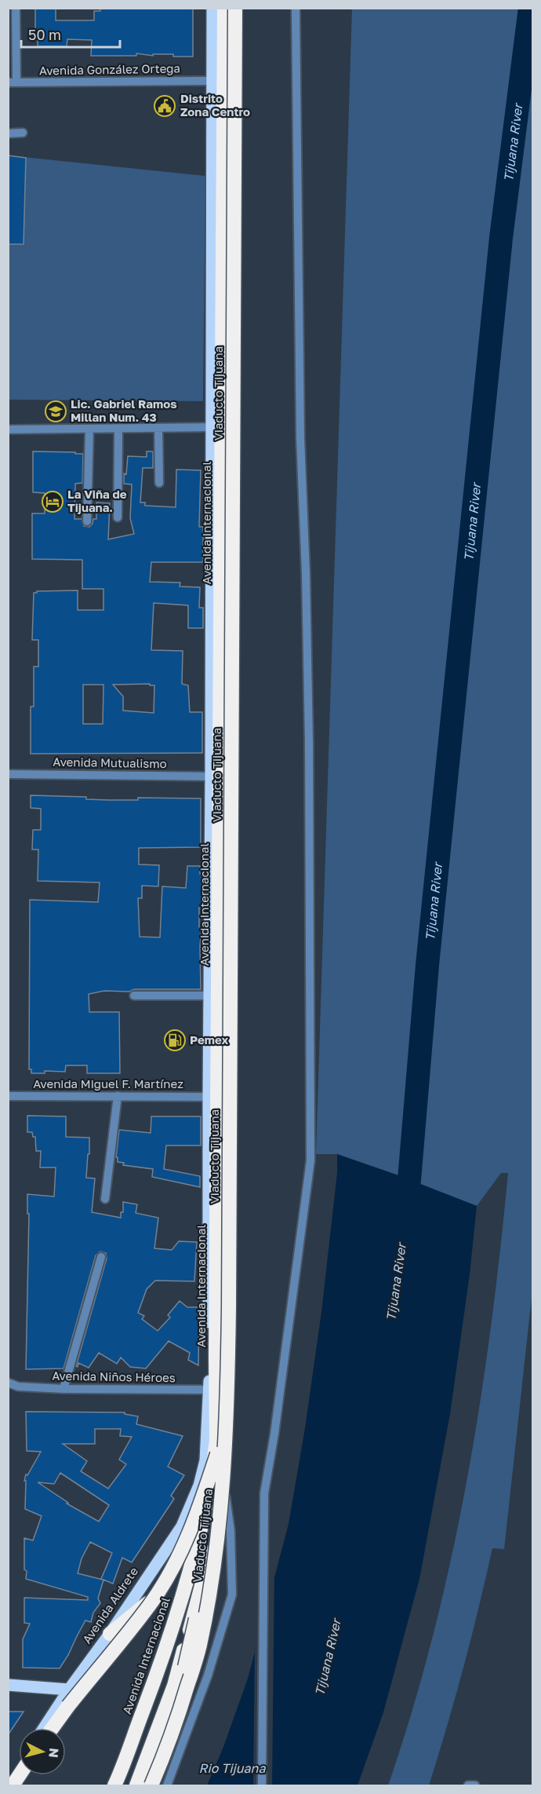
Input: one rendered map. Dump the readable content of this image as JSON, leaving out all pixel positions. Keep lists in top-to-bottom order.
{
  "streets": {
    "highway": ["Viaducto Tijuana", "Avenida Internacional"],
    "main road": ["Avenida Aldrete"],
    "street": [
      "Avenida González Ortega",
      "Avenida Mutualismo",
      "Avenida Miguel F. Martínez",
      "Avenida Niños Héroes"
    ]
  },
  "crossings": [
    ["Avenida González Ortega", "Avenida Internacional"],
    ["Avenida Internacional", "Avenida Mutualismo"],
    ["Avenida Internacional", "Avenida Miguel F. Martínez"],
    ["Avenida Internacional", "Avenida Niños Héroes"],
    ["Avenida Internacional", "Avenida Aldrete"]
  ],
  "water": ["Tijuana River", "Rio Tijuana"],
  "places": {
    "public building": ["Distrito Zona Centro"],
    "school or university": ["Lic. Gabriel Ramos Millan Num. 43"],
    "hotel": ["La Viña de Tijuana."],
    "fuel station": ["Pemex"]
  },
  "scale_bar": "50 m",
  "north": "right"
}
